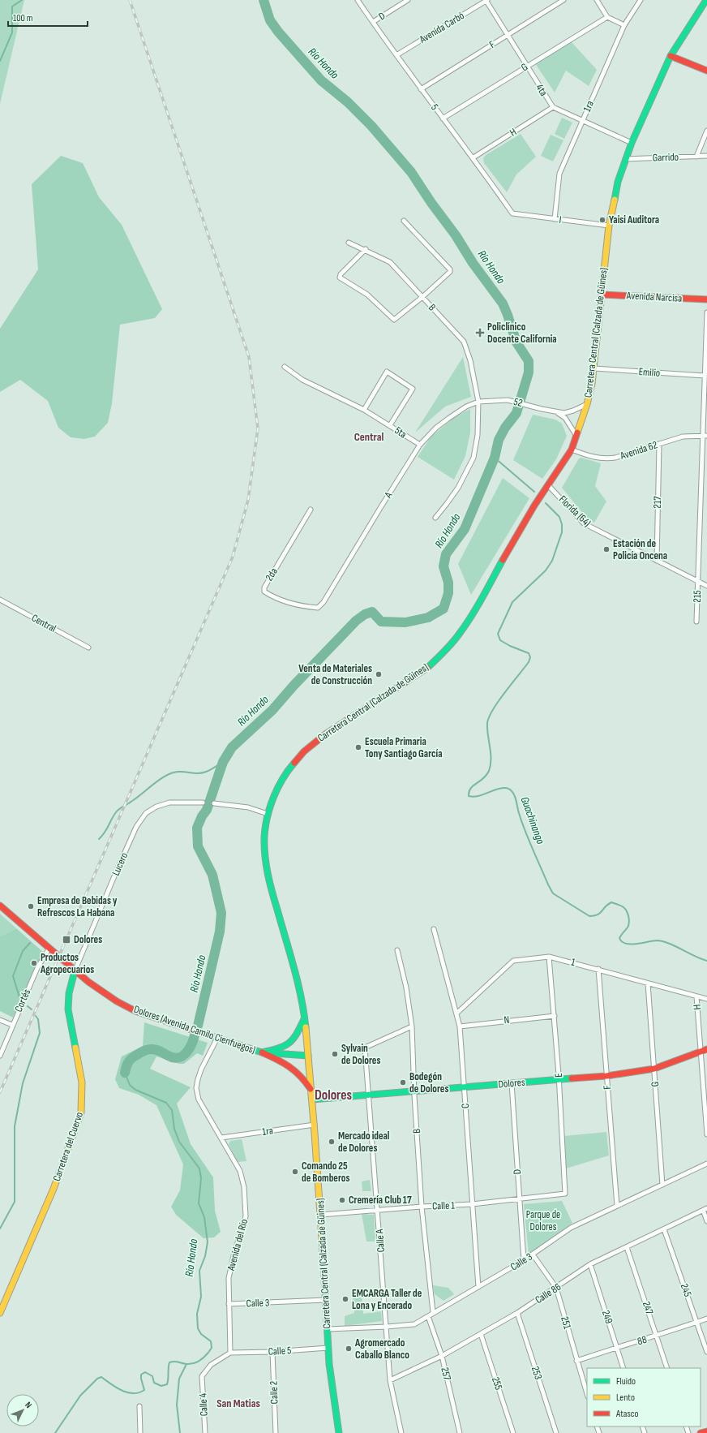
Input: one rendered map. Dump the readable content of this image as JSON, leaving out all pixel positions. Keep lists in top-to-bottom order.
{
  "streets": {
    "main road": [
      "Avenida Narcisa",
      "Carretera Central (Calzada de Güines)",
      "Dolores (Avenida Camilo Cienfuegos)",
      "Dolores",
      "Carretera del Cuervo"
    ],
    "street": [
      "D",
      "Avenida Carbó",
      "F",
      "G",
      "4ta",
      "1ra",
      "5",
      "H",
      "Garrido",
      "I",
      "B",
      "Emilio",
      "52",
      "5ta",
      "Avenida 62",
      "A",
      "217",
      "Florida (64)",
      "2da",
      "215",
      "Central",
      "Lucero",
      "1",
      "Cortés",
      "N",
      "E",
      "C",
      "Calle 1",
      "Calle A",
      "Avenida del Río",
      "Calle 3",
      "245",
      "Calle 86",
      "247",
      "249",
      "251",
      "88",
      "Calle 5",
      "253",
      "257",
      "255",
      "Calle 2",
      "Calle 4"
    ]
  },
  "crossings": [
    ["D", "5"],
    ["D", "Dolores"],
    ["D", "Calle 1"],
    ["D", "Calle 3"],
    ["Avenida Carbó", "4ta"],
    ["Avenida Carbó", "5"],
    ["F", "4ta"],
    ["F", "5"],
    ["F", "1"],
    ["F", "Dolores"],
    ["F", "Calle 3"],
    ["G", "4ta"],
    ["G", "5"],
    ["G", "1"],
    ["G", "Dolores"],
    ["G", "Calle 3"],
    ["4ta", "1ra"],
    ["4ta", "H"],
    ["4ta", "Carretera Central (Calzada de Güines)"],
    ["1ra", "I"],
    ["1ra", "Carretera Central (Calzada de Güines)"],
    ["1ra", "Avenida del Río"],
    ["5", "H"],
    ["5", "I"],
    ["H", "1"],
    ["H", "Dolores"],
    ["Garrido", "Carretera Central (Calzada de Güines)"],
    ["I", "Carretera Central (Calzada de Güines)"],
    ["Avenida Narcisa", "Carretera Central (Calzada de Güines)"],
    ["B", "52"],
    ["B", "A"],
    ["B", "Dolores"],
    ["B", "Calle 1"],
    ["B", "Calle A"],
    ["B", "Calle 3"],
    ["Carretera Central (Calzada de Güines)", "Emilio"],
    ["Carretera Central (Calzada de Güines)", "52"],
    ["Carretera Central (Calzada de Güines)", "Avenida 62"],
    ["Carretera Central (Calzada de Güines)", "Florida (64)"],
    ["Carretera Central (Calzada de Güines)", "Dolores (Avenida Camilo Cienfuegos)"],
    ["Carretera Central (Calzada de Güines)", "Dolores"],
    ["Carretera Central (Calzada de Güines)", "Calle 1"],
    ["Carretera Central (Calzada de Güines)", "Calle 3"],
    ["Carretera Central (Calzada de Güines)", "Calle 5"],
    ["52", "A"],
    ["5ta", "A"],
    ["Avenida 62", "217"],
    ["Avenida 62", "215"],
    ["A", "2da"],
    ["217", "Florida (64)"],
    ["Florida (64)", "215"],
    ["Lucero", "Dolores (Avenida Camilo Cienfuegos)"],
    ["Lucero", "Carretera del Cuervo"],
    ["1", "E"],
    ["1", "C"],
    ["Cortés", "Dolores (Avenida Camilo Cienfuegos)"],
    ["N", "E"],
    ["N", "C"],
    ["Dolores (Avenida Camilo Cienfuegos)", "Carretera del Cuervo"],
    ["Dolores (Avenida Camilo Cienfuegos)", "Avenida del Río"],
    ["E", "Dolores"],
    ["E", "Calle 1"],
    ["Dolores", "C"],
    ["Dolores", "Calle A"],
    ["C", "Calle 1"],
    ["C", "Calle 3"],
    ["Calle 1", "Calle A"],
    ["Calle A", "Calle 3"],
    ["Calle A", "Calle 86"],
    ["Avenida del Río", "Calle 3"],
    ["Avenida del Río", "Calle 5"],
    ["Avenida del Río", "Calle 4"],
    ["Calle 3", "251"],
    ["Calle 3", "257"],
    ["245", "Calle 86"],
    ["245", "88"],
    ["Calle 86", "247"],
    ["Calle 86", "249"],
    ["Calle 86", "251"],
    ["Calle 86", "253"],
    ["Calle 86", "257"],
    ["Calle 86", "255"],
    ["247", "88"],
    ["249", "88"],
    ["251", "88"],
    ["Calle 5", "Calle 2"],
    ["Calle 5", "Calle 4"]
  ],
  "districts": ["Central", "Dolores", "San Matias"],
  "water": ["Río Hondo", "Guachinango"],
  "parks": ["Parque de Dolores"],
  "places": {
    "other": [
      "Yaisi Auditora",
      "Estación de Policía Oncena",
      "Venta de Materiales de Construcción",
      "Escuela Primaria Tony Santiago García",
      "Empresa de Bebidas y Refrescos La Habana",
      "Productos Agropecuarios",
      "Sylvain de Dolores",
      "Bodegón de Dolores",
      "Mercado ideal de Dolores",
      "Comando 25 de Bomberos",
      "Cremería Club 17",
      "EMCARGA Taller de Lona y Encerado",
      "Agromercado Caballo Blanco"
    ],
    "health": ["Policlínico Docente California"],
    "transit": ["Dolores"]
  },
  "legend": ["Fluido", "Lento", "Atasco"],
  "scale_bar": "100 m",
  "north": "top right"
}
